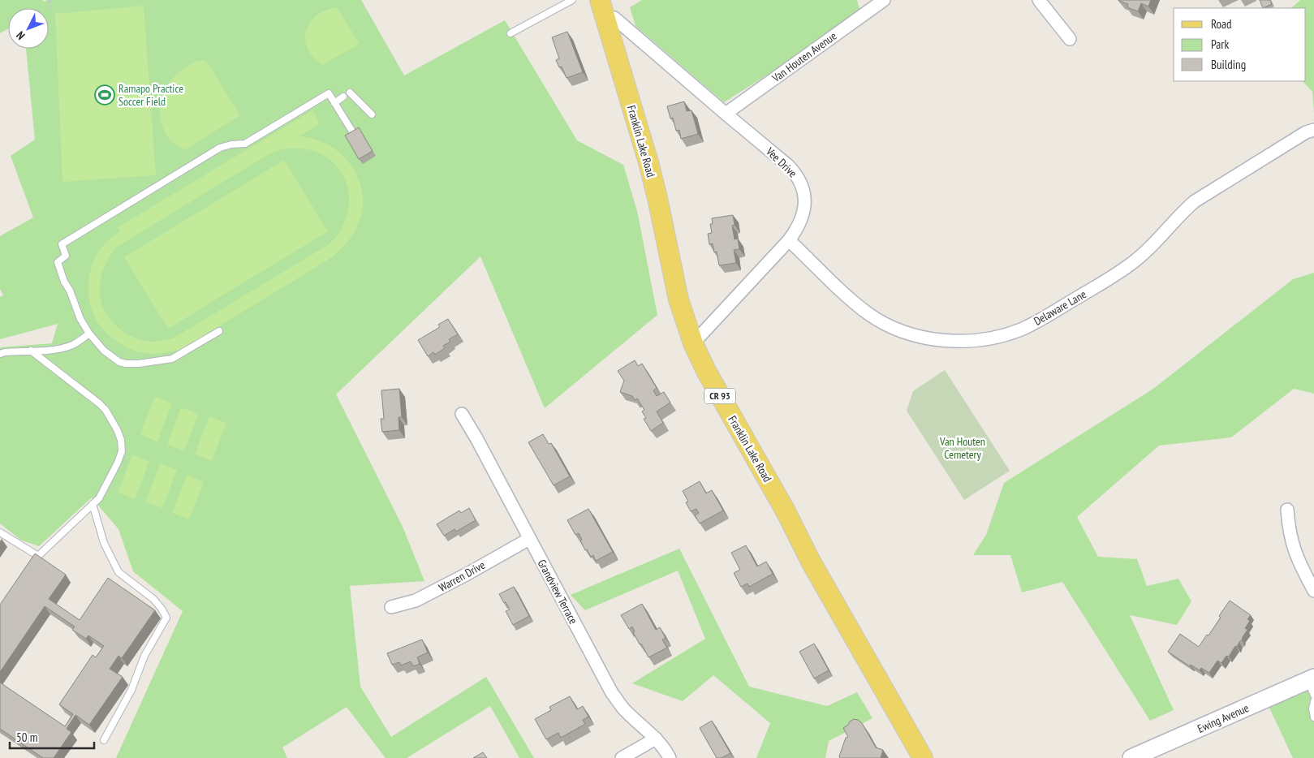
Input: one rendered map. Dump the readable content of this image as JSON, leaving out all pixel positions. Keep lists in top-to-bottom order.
{
  "streets": {
    "main road": ["Franklin Lake Road", "CR 93", "Ewing Avenue"],
    "street": [
      "Van Houten Avenue",
      "Vee Drive",
      "Delaware Lane",
      "Warren Drive",
      "Grandview Terrace"
    ]
  },
  "crossings": [
    ["Van Houten Avenue", "Vee Drive"],
    ["Franklin Lake Road", "Vee Drive"],
    ["Vee Drive", "Delaware Lane"],
    ["Warren Drive", "Grandview Terrace"]
  ],
  "parks": ["Van Houten Cemetery"],
  "places": {
    "sports": ["Ramapo Practice Soccer Field"]
  },
  "legend": ["Road", "Park", "Building"],
  "scale_bar": "50 m",
  "north": "bottom left"
}
